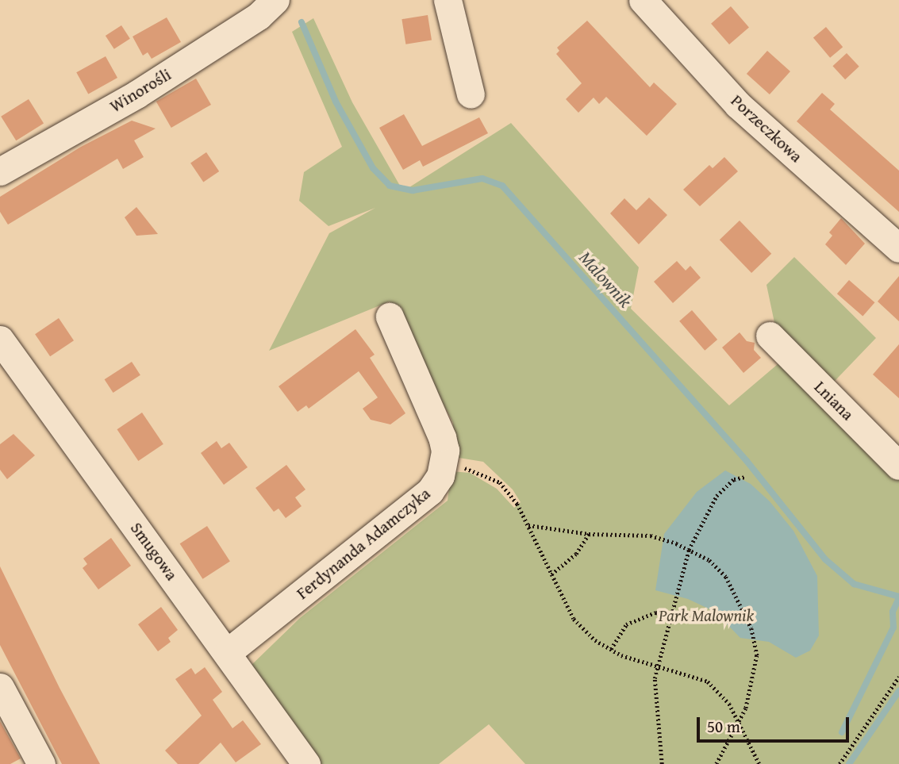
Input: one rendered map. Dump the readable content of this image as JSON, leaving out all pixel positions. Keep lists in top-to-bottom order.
{
  "streets": {
    "street": [
      "Winorośli",
      "Porzeczkowa",
      "Lniana",
      "Ferdynanda Adamczyka",
      "Smugowa"
    ]
  },
  "crossings": [
    ["Ferdynanda Adamczyka", "Smugowa"]
  ],
  "water": ["Malownik"],
  "parks": ["Park Malownik"],
  "scale_bar": "50 m"
}
